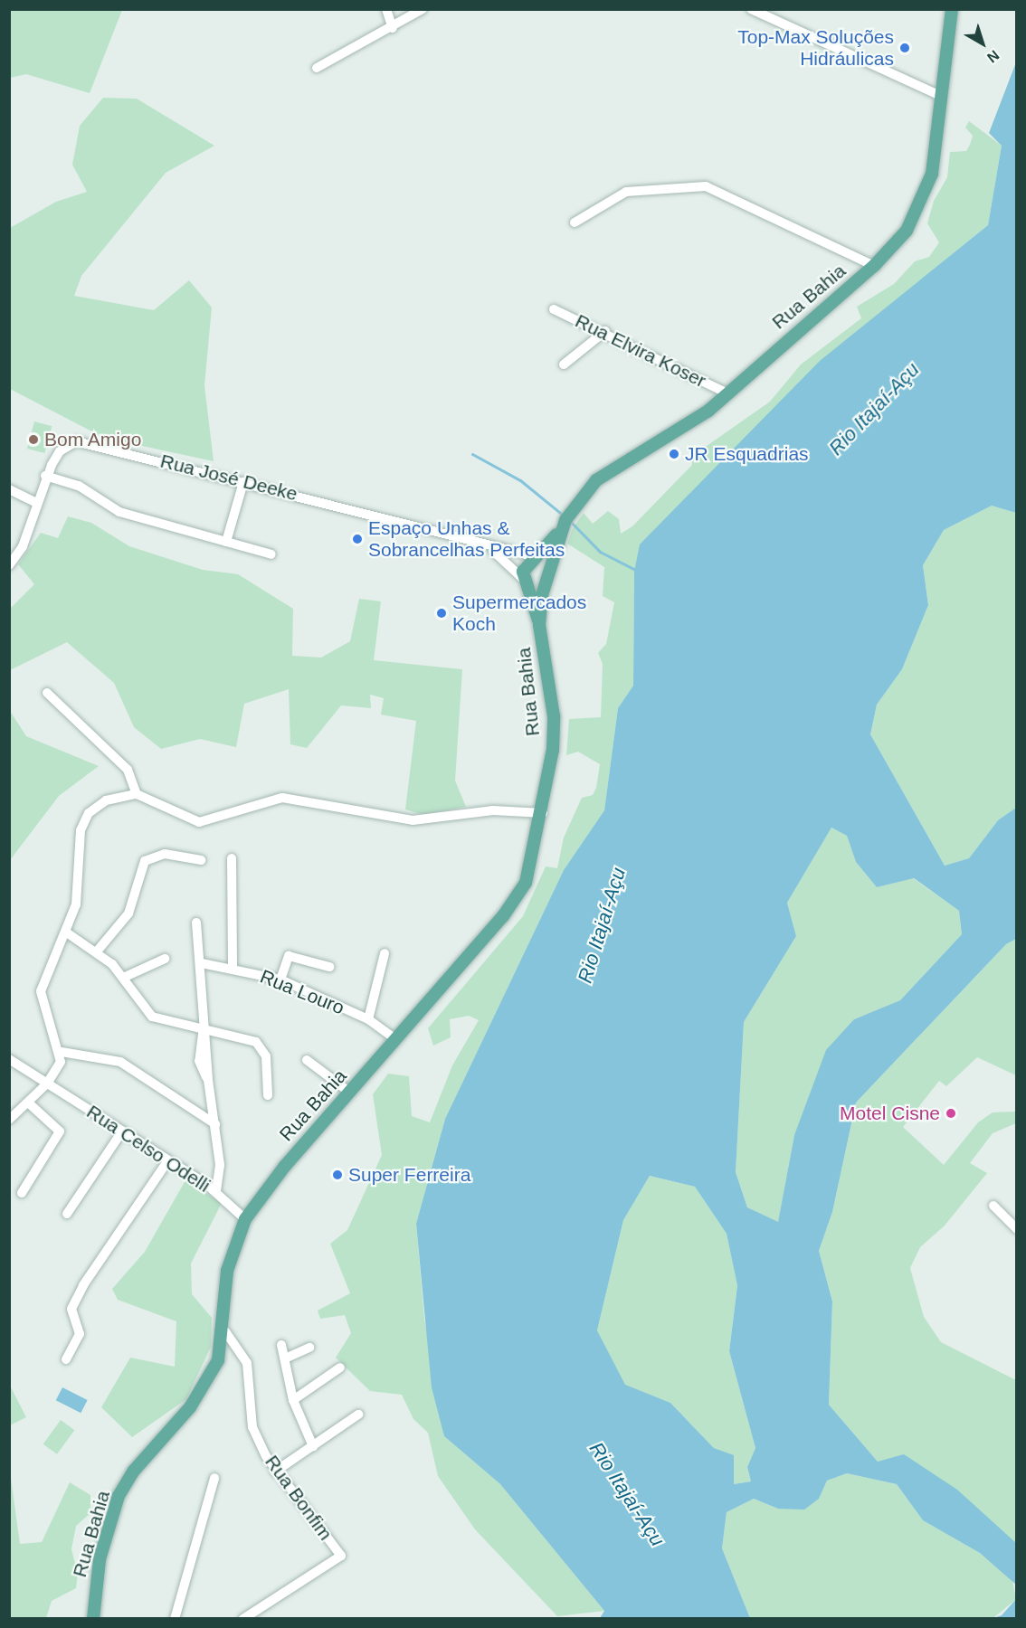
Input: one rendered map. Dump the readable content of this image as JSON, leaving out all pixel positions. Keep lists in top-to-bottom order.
{
  "streets": {
    "main road": ["Rua Bahia"],
    "street": [
      "Rua Elvira Koser",
      "Rua José Deeke",
      "Rua Louro",
      "Rua Celso Odelli",
      "Rua Bonfim"
    ]
  },
  "crossings": [
    ["Rua Bahia", "Rua Elvira Koser"],
    ["Rua Bahia", "Rua José Deeke"],
    ["Rua Bahia", "Rua Louro"],
    ["Rua Bahia", "Rua Celso Odelli"],
    ["Rua Bahia", "Rua Bonfim"]
  ],
  "water": ["Rio Itajaí-Açu"],
  "places": [
    "Top-Max Soluções Hidráulicas",
    "Bom Amigo",
    "JR Esquadrias",
    "Espaço Unhas & Sobrancelhas Perfeitas",
    "Supermercados Koch",
    "Motel Cisne",
    "Super Ferreira"
  ],
  "north": "bottom right"
}
